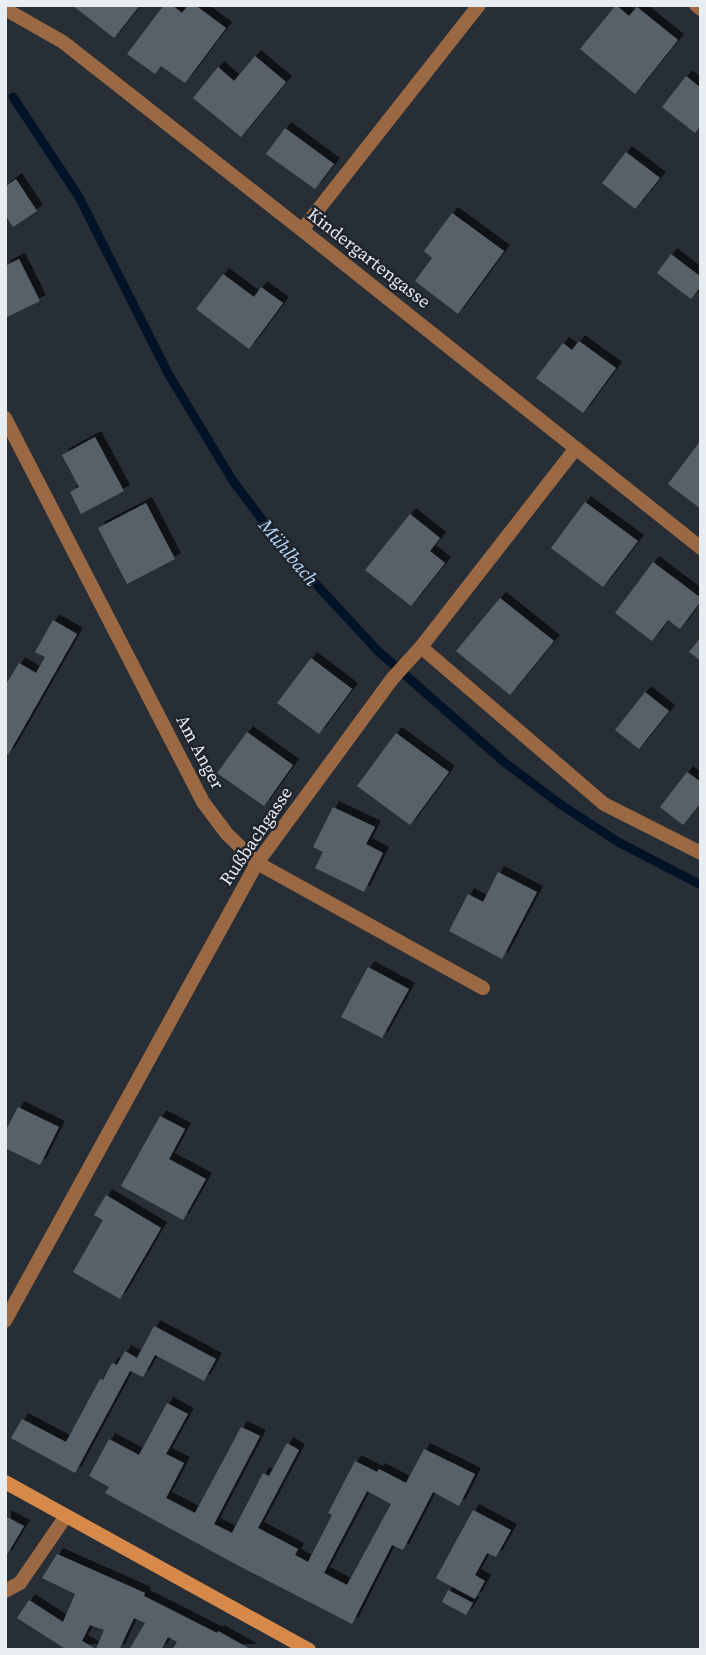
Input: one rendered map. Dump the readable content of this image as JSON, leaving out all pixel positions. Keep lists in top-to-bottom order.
{
  "streets": {
    "street": ["Kindergartengasse", "Am Anger", "Rußbachgasse"]
  },
  "crossings": [
    ["Kindergartengasse", "Rußbachgasse"],
    ["Am Anger", "Rußbachgasse"]
  ],
  "water": ["Mühlbach"]
}
